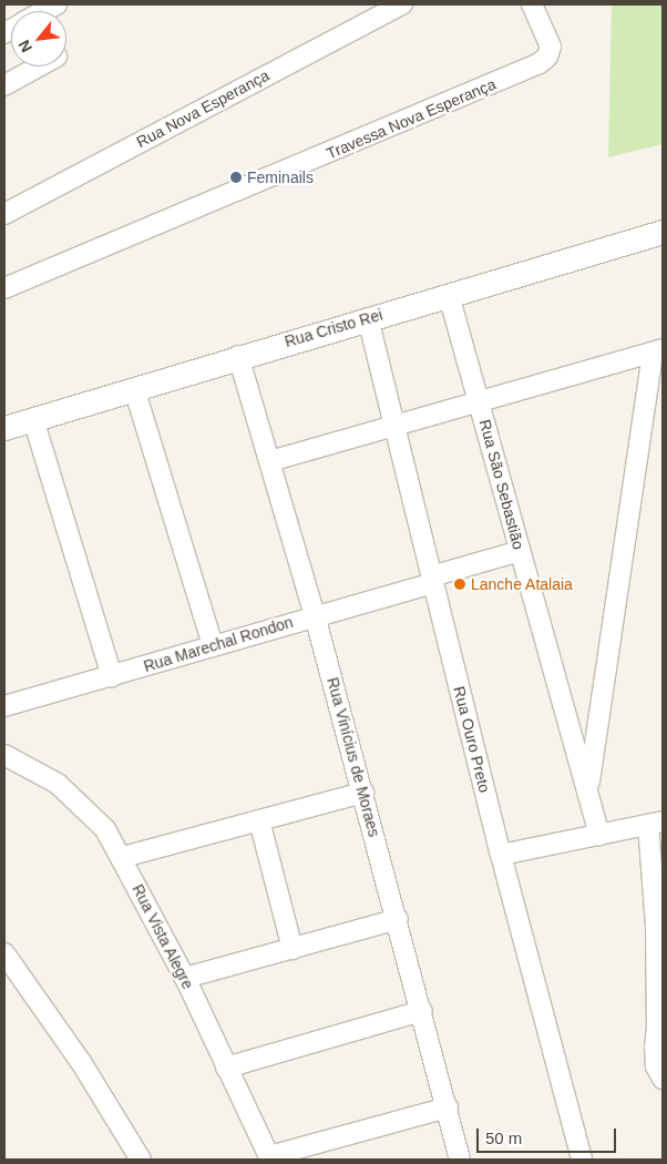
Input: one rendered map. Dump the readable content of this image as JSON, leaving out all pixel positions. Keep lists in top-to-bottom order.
{
  "streets": {
    "street": [
      "Rua Nova Esperança",
      "Travessa Nova Esperança",
      "Rua Cristo Rei",
      "Rua São Sebastião",
      "Rua Marechal Rondon",
      "Rua Ouro Preto",
      "Rua Vinícius de Moraes",
      "Rua Vista Alegre"
    ]
  },
  "crossings": [
    ["Rua Cristo Rei", "Rua São Sebastião"],
    ["Rua Cristo Rei", "Rua Ouro Preto"],
    ["Rua Cristo Rei", "Rua Vinícius de Moraes"],
    ["Rua São Sebastião", "Rua Marechal Rondon"],
    ["Rua Marechal Rondon", "Rua Ouro Preto"],
    ["Rua Marechal Rondon", "Rua Vinícius de Moraes"]
  ],
  "places": ["Feminails", "Lanche Atalaia"],
  "scale_bar": "50 m",
  "north": "bottom left"
}
